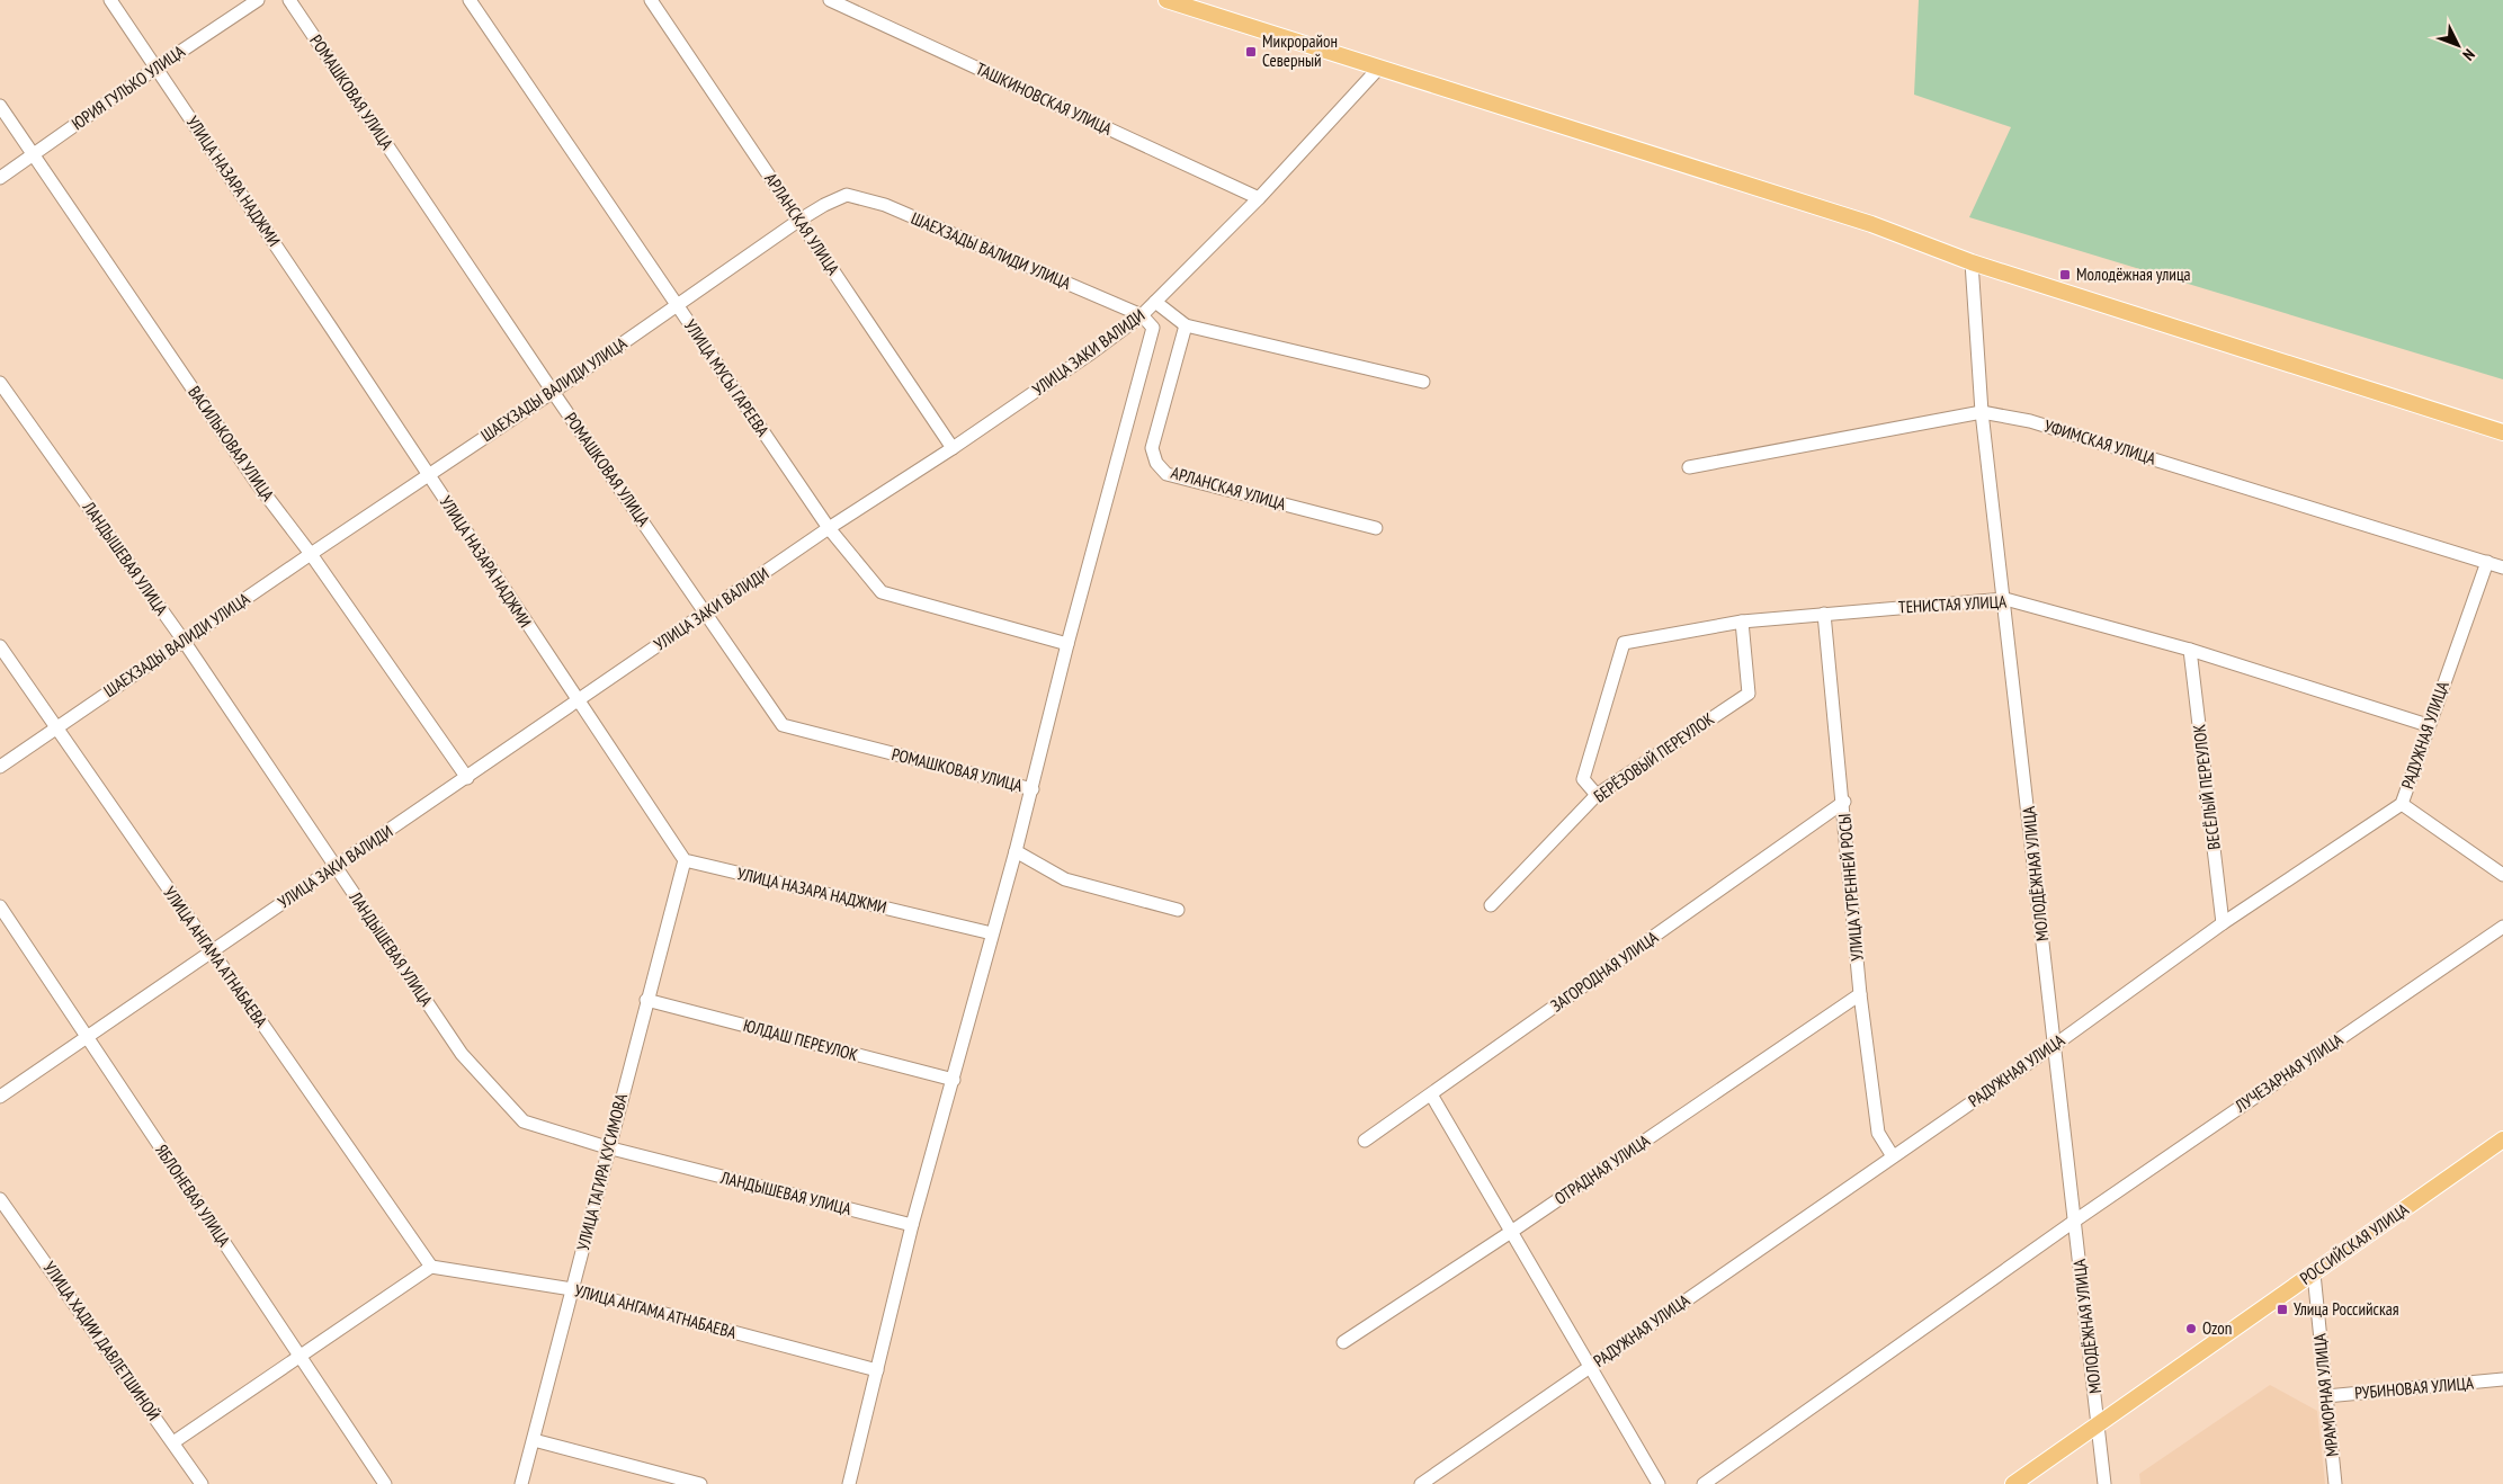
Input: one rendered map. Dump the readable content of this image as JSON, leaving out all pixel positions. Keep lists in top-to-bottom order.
{
  "streets": {
    "main road": ["РОССИЙСКАЯ УЛИЦА"],
    "street": [
      "ЮРИЯ ГУЛЬКО УЛИЦА",
      "РОМАШКОВАЯ УЛИЦА",
      "ТАШКИНОВСКАЯ УЛИЦА",
      "УЛИЦА НАЗАРА НАДЖМИ",
      "АРЛАНСКАЯ УЛИЦА",
      "ШАЕХЗАДЫ ВАЛИДИ УЛИЦА",
      "УЛИЦА ЗАКИ ВАЛИДИ",
      "УЛИЦА МУСЫ ГАРЕЕВА",
      "УФИМСКАЯ УЛИЦА",
      "ВАСИЛЬКОВАЯ УЛИЦА",
      "ЛАНДЫШЕВАЯ УЛИЦА",
      "ТЕНИСТАЯ УЛИЦА",
      "РАДУЖНАЯ УЛИЦА",
      "БЕРЁЗОВЫЙ ПЕРЕУЛОК",
      "ВЕСЁЛЫЙ ПЕРЕУЛОК",
      "МОЛОДЁЖНАЯ УЛИЦА",
      "УЛИЦА УТРЕННЕЙ РОСЫ",
      "УЛИЦА АНГАМА АТНАБАЕВА",
      "ЗАГОРОДНАЯ УЛИЦА",
      "ЮЛДАШ ПЕРЕУЛОК",
      "ЛУЧЕЗАРНАЯ УЛИЦА",
      "ОТРАДНАЯ УЛИЦА",
      "УЛИЦА ТАГИРА КУСИМОВА",
      "ЯБЛОНЕВАЯ УЛИЦА",
      "УЛИЦА ХАДИИ ДАВЛЕТШИНОЙ",
      "РУБИНОВАЯ УЛИЦА",
      "МРАМОРНАЯ УЛИЦА"
    ]
  },
  "crossings": [
    ["ЮРИЯ ГУЛЬКО УЛИЦА", "УЛИЦА НАЗАРА НАДЖМИ"],
    ["ЮРИЯ ГУЛЬКО УЛИЦА", "ВАСИЛЬКОВАЯ УЛИЦА"],
    ["РОМАШКОВАЯ УЛИЦА", "ШАЕХЗАДЫ ВАЛИДИ УЛИЦА"],
    ["РОМАШКОВАЯ УЛИЦА", "УЛИЦА ЗАКИ ВАЛИДИ"],
    ["ТАШКИНОВСКАЯ УЛИЦА", "УЛИЦА ЗАКИ ВАЛИДИ"],
    ["УЛИЦА НАЗАРА НАДЖМИ", "ШАЕХЗАДЫ ВАЛИДИ УЛИЦА"],
    ["УЛИЦА НАЗАРА НАДЖМИ", "УЛИЦА ЗАКИ ВАЛИДИ"],
    ["УЛИЦА НАЗАРА НАДЖМИ", "УЛИЦА ТАГИРА КУСИМОВА"],
    ["АРЛАНСКАЯ УЛИЦА", "ШАЕХЗАДЫ ВАЛИДИ УЛИЦА"],
    ["АРЛАНСКАЯ УЛИЦА", "УЛИЦА ЗАКИ ВАЛИДИ"],
    ["ШАЕХЗАДЫ ВАЛИДИ УЛИЦА", "УЛИЦА ЗАКИ ВАЛИДИ"],
    ["ШАЕХЗАДЫ ВАЛИДИ УЛИЦА", "УЛИЦА МУСЫ ГАРЕЕВА"],
    ["ШАЕХЗАДЫ ВАЛИДИ УЛИЦА", "ВАСИЛЬКОВАЯ УЛИЦА"],
    ["ШАЕХЗАДЫ ВАЛИДИ УЛИЦА", "ЛАНДЫШЕВАЯ УЛИЦА"],
    ["ШАЕХЗАДЫ ВАЛИДИ УЛИЦА", "УЛИЦА АНГАМА АТНАБАЕВА"],
    ["УЛИЦА ЗАКИ ВАЛИДИ", "УЛИЦА МУСЫ ГАРЕЕВА"],
    ["УЛИЦА ЗАКИ ВАЛИДИ", "ВАСИЛЬКОВАЯ УЛИЦА"],
    ["УЛИЦА ЗАКИ ВАЛИДИ", "ЛАНДЫШЕВАЯ УЛИЦА"],
    ["УЛИЦА ЗАКИ ВАЛИДИ", "УЛИЦА АНГАМА АТНАБАЕВА"],
    ["УЛИЦА ЗАКИ ВАЛИДИ", "ЯБЛОНЕВАЯ УЛИЦА"],
    ["УФИМСКАЯ УЛИЦА", "РАДУЖНАЯ УЛИЦА"],
    ["УФИМСКАЯ УЛИЦА", "МОЛОДЁЖНАЯ УЛИЦА"],
    ["ЛАНДЫШЕВАЯ УЛИЦА", "УЛИЦА ТАГИРА КУСИМОВА"],
    ["ТЕНИСТАЯ УЛИЦА", "РАДУЖНАЯ УЛИЦА"],
    ["ТЕНИСТАЯ УЛИЦА", "БЕРЁЗОВЫЙ ПЕРЕУЛОК"],
    ["ТЕНИСТАЯ УЛИЦА", "ВЕСЁЛЫЙ ПЕРЕУЛОК"],
    ["ТЕНИСТАЯ УЛИЦА", "МОЛОДЁЖНАЯ УЛИЦА"],
    ["ТЕНИСТАЯ УЛИЦА", "УЛИЦА УТРЕННЕЙ РОСЫ"],
    ["РАДУЖНАЯ УЛИЦА", "ВЕСЁЛЫЙ ПЕРЕУЛОК"],
    ["РАДУЖНАЯ УЛИЦА", "МОЛОДЁЖНАЯ УЛИЦА"],
    ["РАДУЖНАЯ УЛИЦА", "УЛИЦА УТРЕННЕЙ РОСЫ"],
    ["МОЛОДЁЖНАЯ УЛИЦА", "ЛУЧЕЗАРНАЯ УЛИЦА"],
    ["МОЛОДЁЖНАЯ УЛИЦА", "РОССИЙСКАЯ УЛИЦА"],
    ["УЛИЦА УТРЕННЕЙ РОСЫ", "ЗАГОРОДНАЯ УЛИЦА"],
    ["УЛИЦА УТРЕННЕЙ РОСЫ", "ОТРАДНАЯ УЛИЦА"],
    ["УЛИЦА АНГАМА АТНАБАЕВА", "УЛИЦА ТАГИРА КУСИМОВА"],
    ["ЮЛДАШ ПЕРЕУЛОК", "УЛИЦА ТАГИРА КУСИМОВА"],
    ["РОССИЙСКАЯ УЛИЦА", "МРАМОРНАЯ УЛИЦА"],
    ["РУБИНОВАЯ УЛИЦА", "МРАМОРНАЯ УЛИЦА"]
  ],
  "places": {
    "transit": ["Микрорайон Северный", "Молодёжная улица", "Улица Российская"],
    "other": ["Ozon"]
  },
  "north": "bottom right"
}
